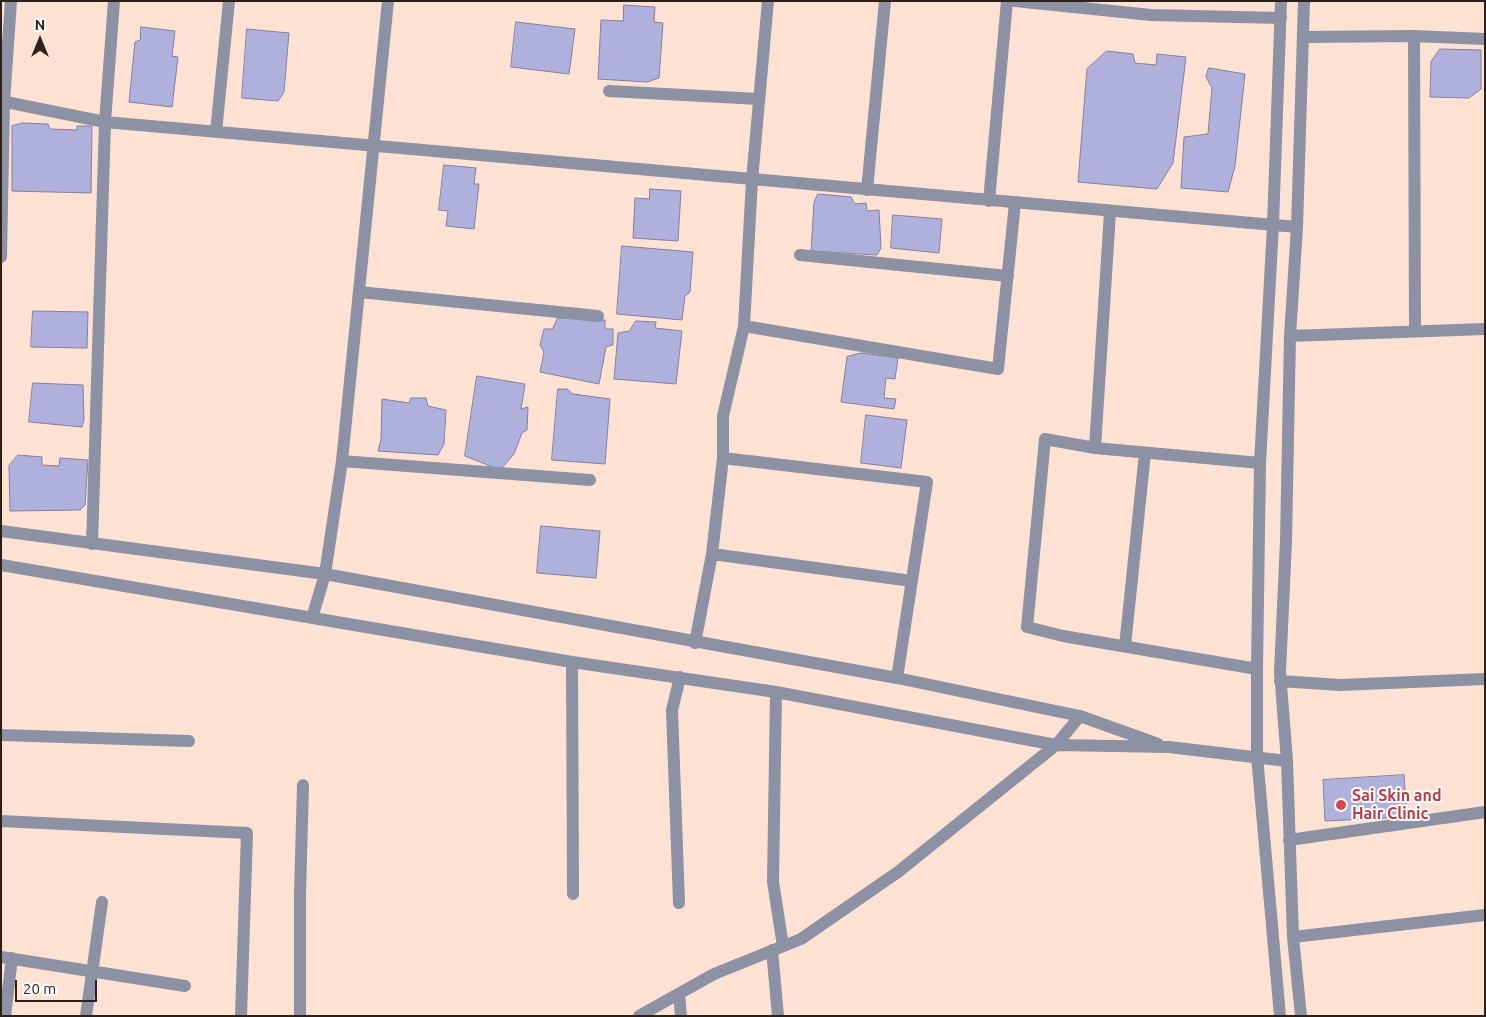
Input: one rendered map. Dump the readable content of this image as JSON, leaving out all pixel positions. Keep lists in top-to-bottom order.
{
  "places": ["Sai Skin and Hair Clinic"],
  "scale_bar": "20 m",
  "north": "top"
}
